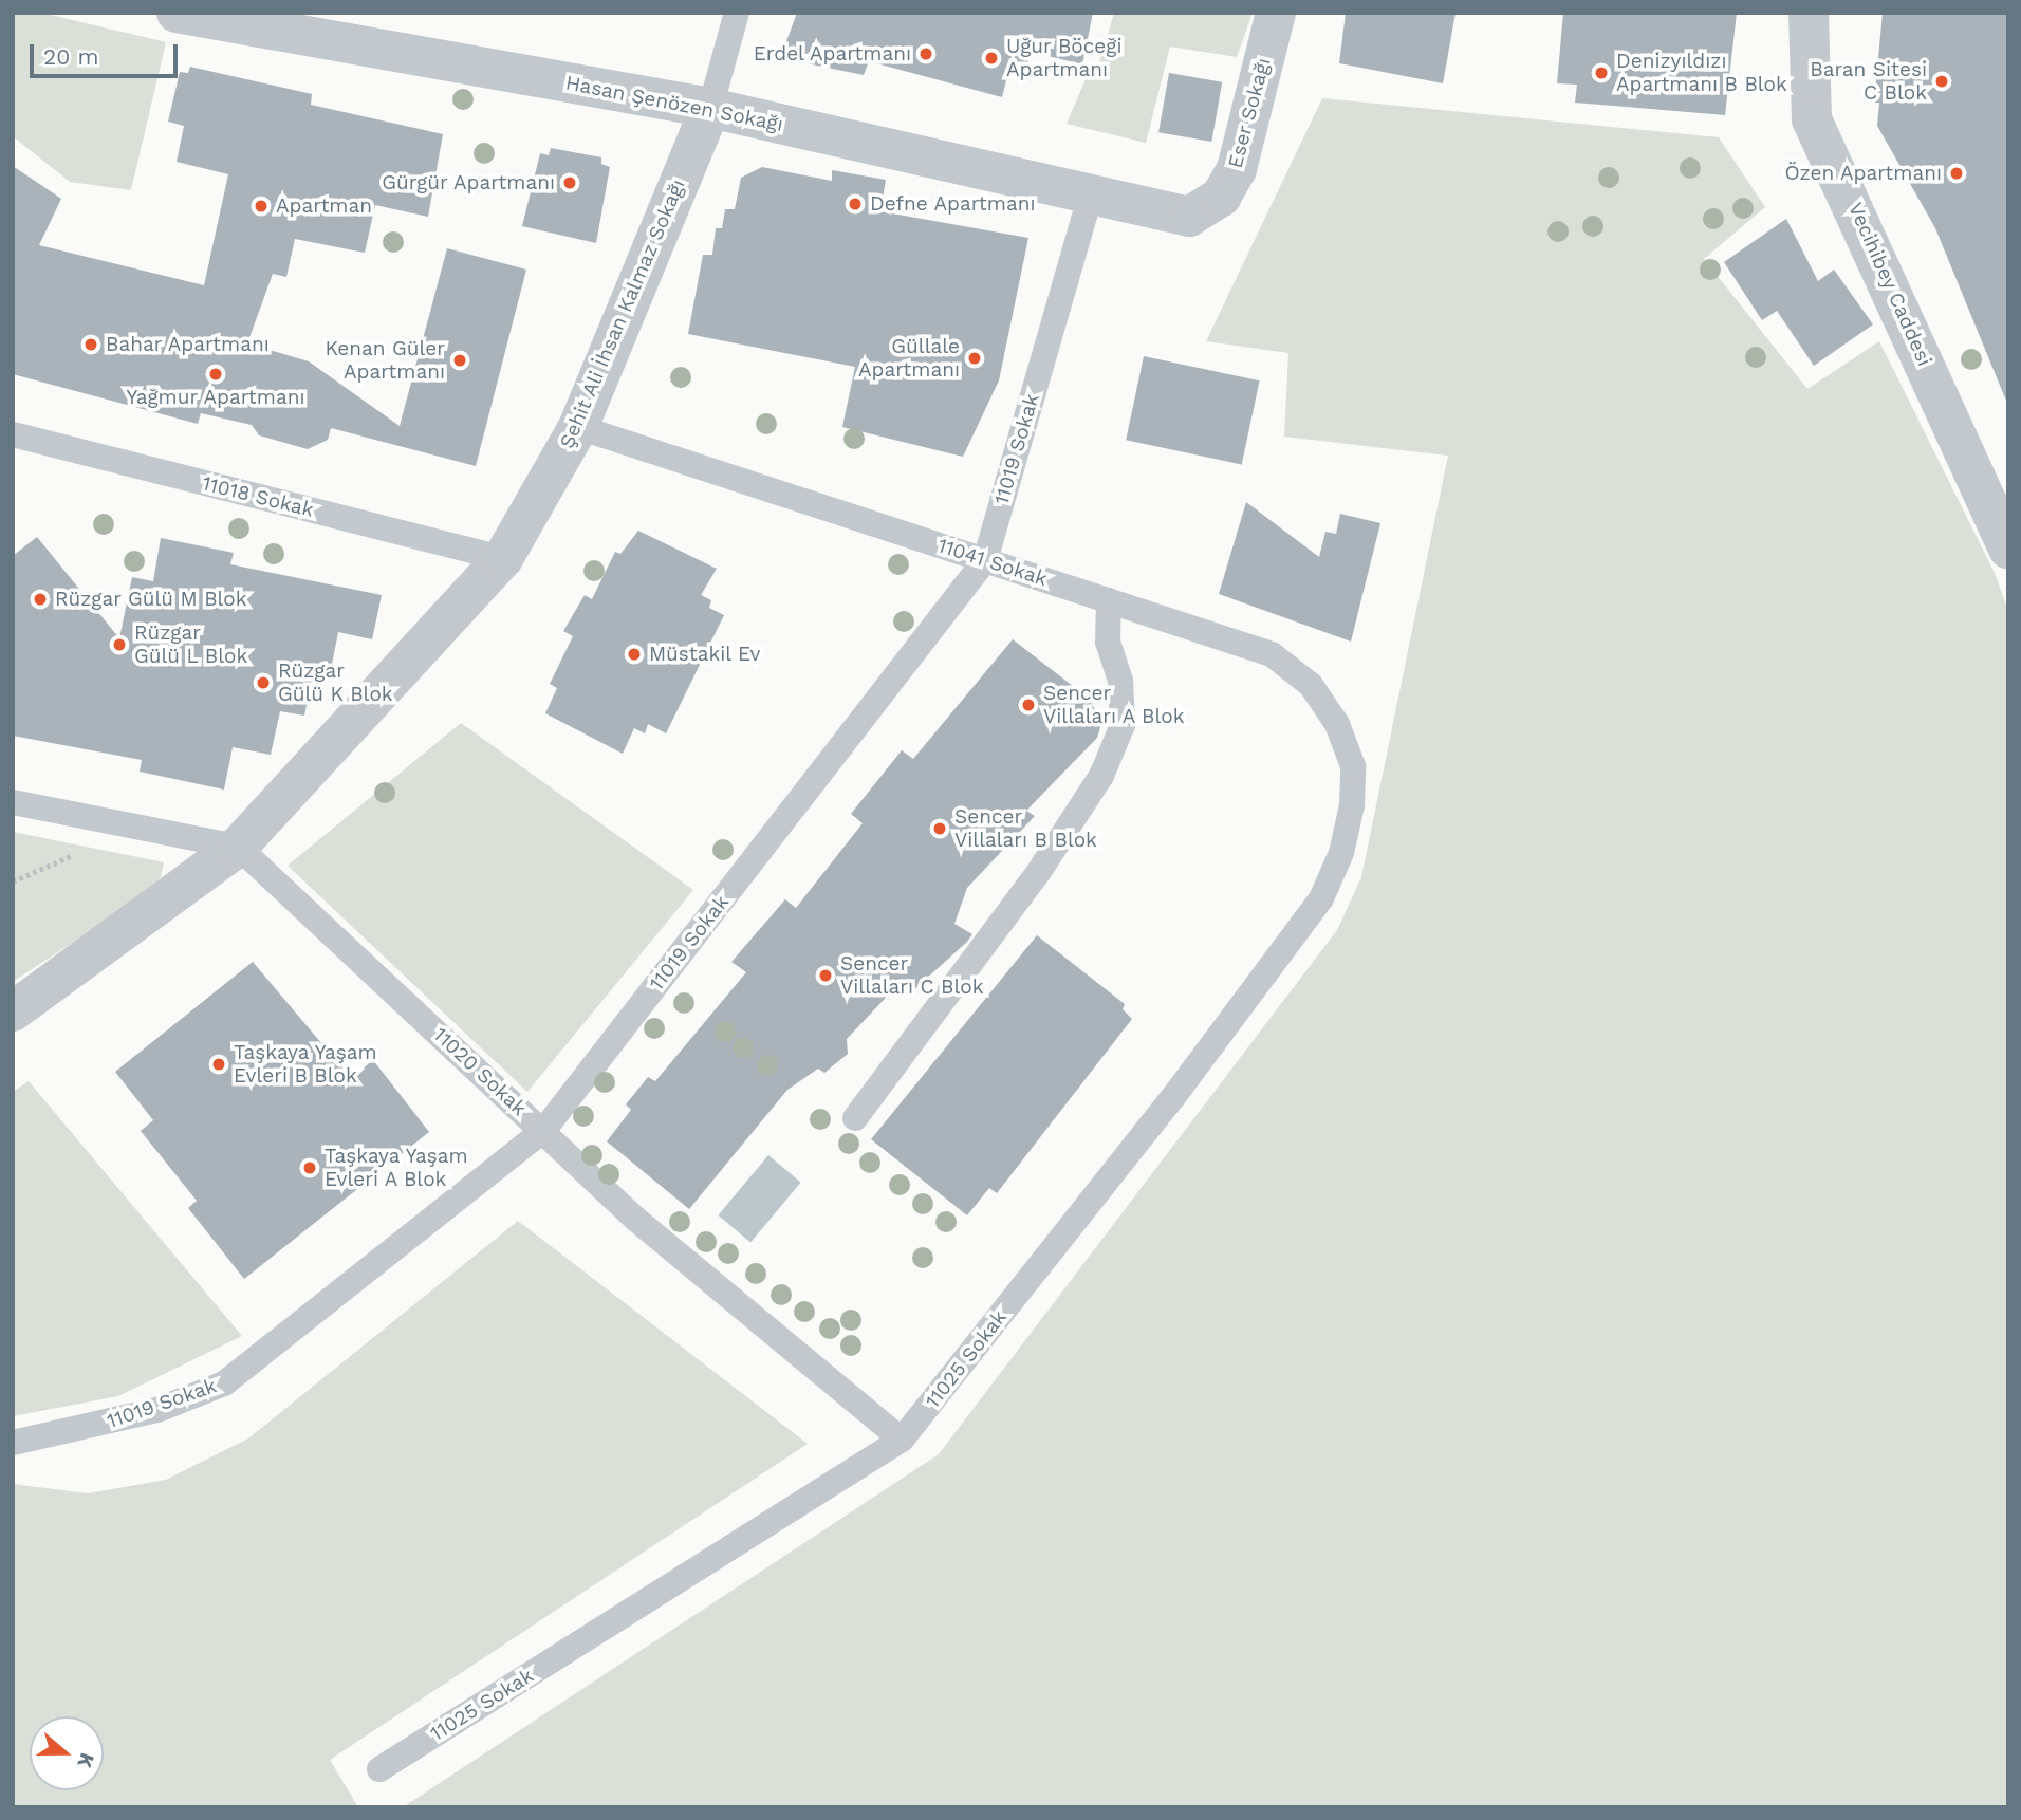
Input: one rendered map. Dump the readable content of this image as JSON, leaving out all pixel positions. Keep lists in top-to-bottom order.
{
  "streets": {
    "street": [
      "Hasan Şenözen Sokağı",
      "Eser Sokağı",
      "Vecihibey Caddesi",
      "Şehit Ali İhsan Kalmaz Sokağı"
    ],
    "lane": [
      "11019 Sokak",
      "11018 Sokak",
      "11041 Sokak",
      "11020 Sokak",
      "11025 Sokak"
    ]
  },
  "crossings": [
    ["Hasan Şenözen Sokağı", "Eser Sokağı"],
    ["Hasan Şenözen Sokağı", "Şehit Ali İhsan Kalmaz Sokağı"],
    ["Hasan Şenözen Sokağı", "11019 Sokak"],
    ["Şehit Ali İhsan Kalmaz Sokağı", "11018 Sokak"],
    ["Şehit Ali İhsan Kalmaz Sokağı", "11041 Sokak"],
    ["Şehit Ali İhsan Kalmaz Sokağı", "11020 Sokak"],
    ["11019 Sokak", "11041 Sokak"],
    ["11019 Sokak", "11020 Sokak"],
    ["11041 Sokak", "11025 Sokak"],
    ["11020 Sokak", "11025 Sokak"]
  ],
  "places": [
    "Erdel Apartmanı",
    "Uğur Böceği Apartmanı",
    "Denizyıldızı Apartmanı B Blok",
    "Baran Sitesi C Blok",
    "Özen Apartmanı",
    "Gürgür Apartmanı",
    "Defne Apartmanı",
    "Apartman",
    "Bahar Apartmanı",
    "Güllale Apartmanı",
    "Kenan Güler Apartmanı",
    "Yağmur Apartmanı",
    "Rüzgar Gülü M Blok",
    "Rüzgar Gülü L Blok",
    "Müstakil Ev",
    "Rüzgar Gülü K Blok",
    "Sencer Villaları A Blok",
    "Sencer Villaları B Blok",
    "Sencer Villaları C Blok",
    "Taşkaya Yaşam Evleri B Blok",
    "Taşkaya Yaşam Evleri A Blok"
  ],
  "scale_bar": "20 m",
  "north": "right"
}
